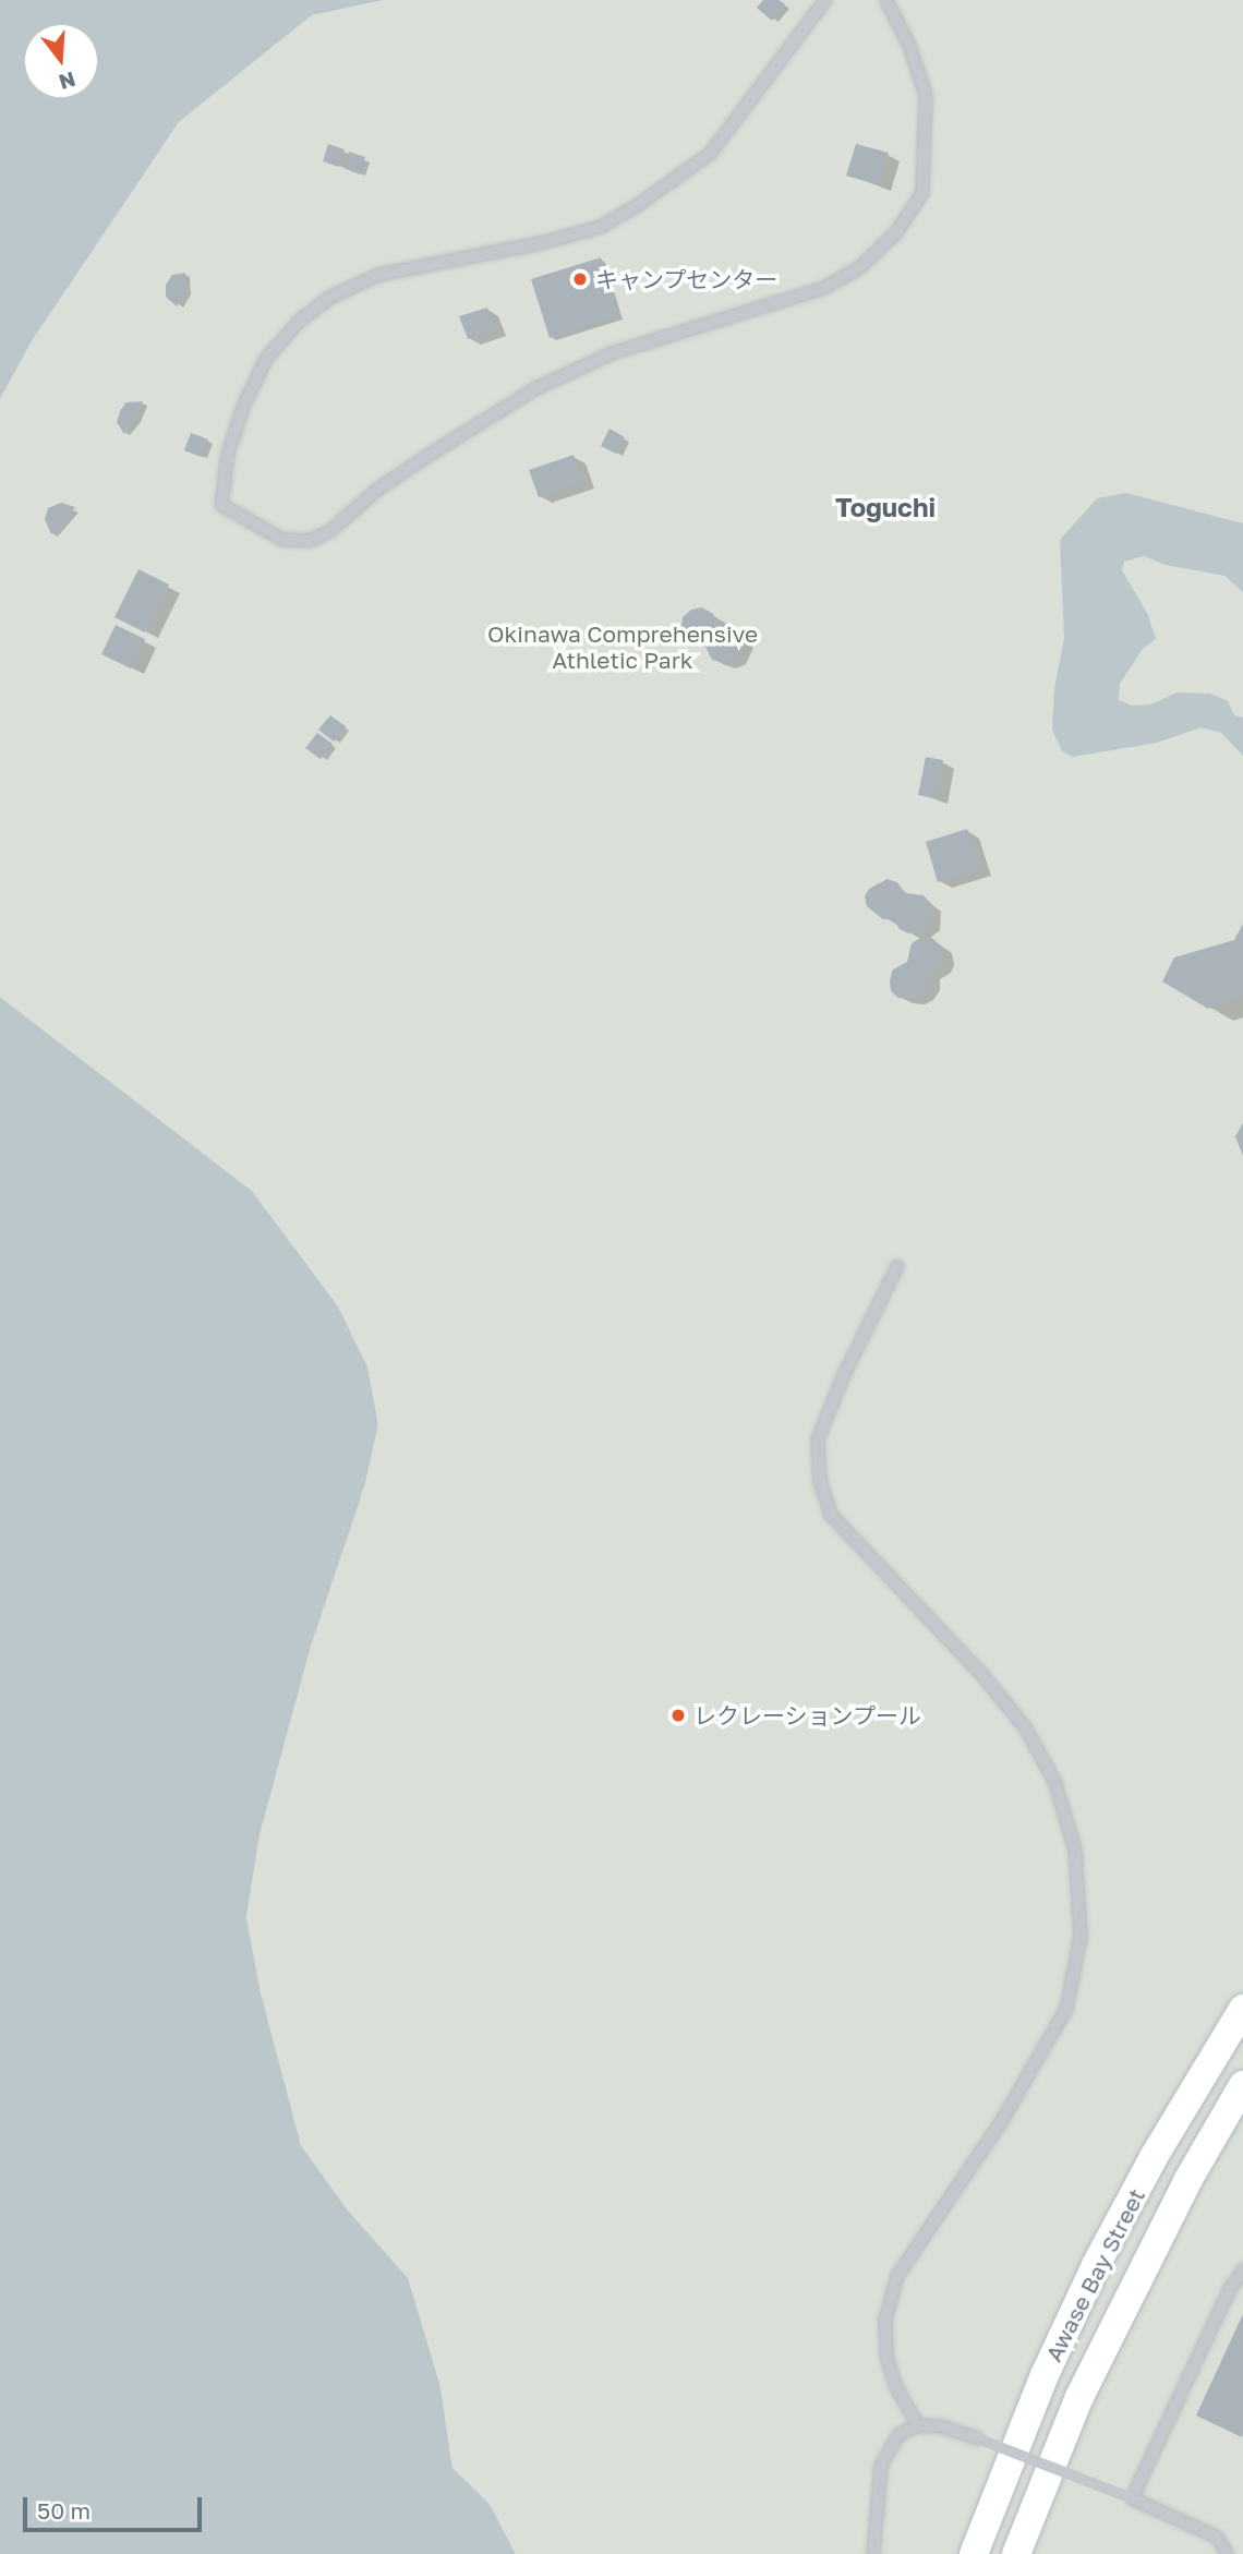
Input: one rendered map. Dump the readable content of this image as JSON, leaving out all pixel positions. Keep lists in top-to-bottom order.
{
  "streets": {
    "main road": ["Awase Bay Street"]
  },
  "districts": ["Toguchi"],
  "parks": ["Okinawa Comprehensive Athletic Park"],
  "places": ["キャンプセンター", "レクレーションプール"],
  "scale_bar": "50 m",
  "north": "bottom"
}
